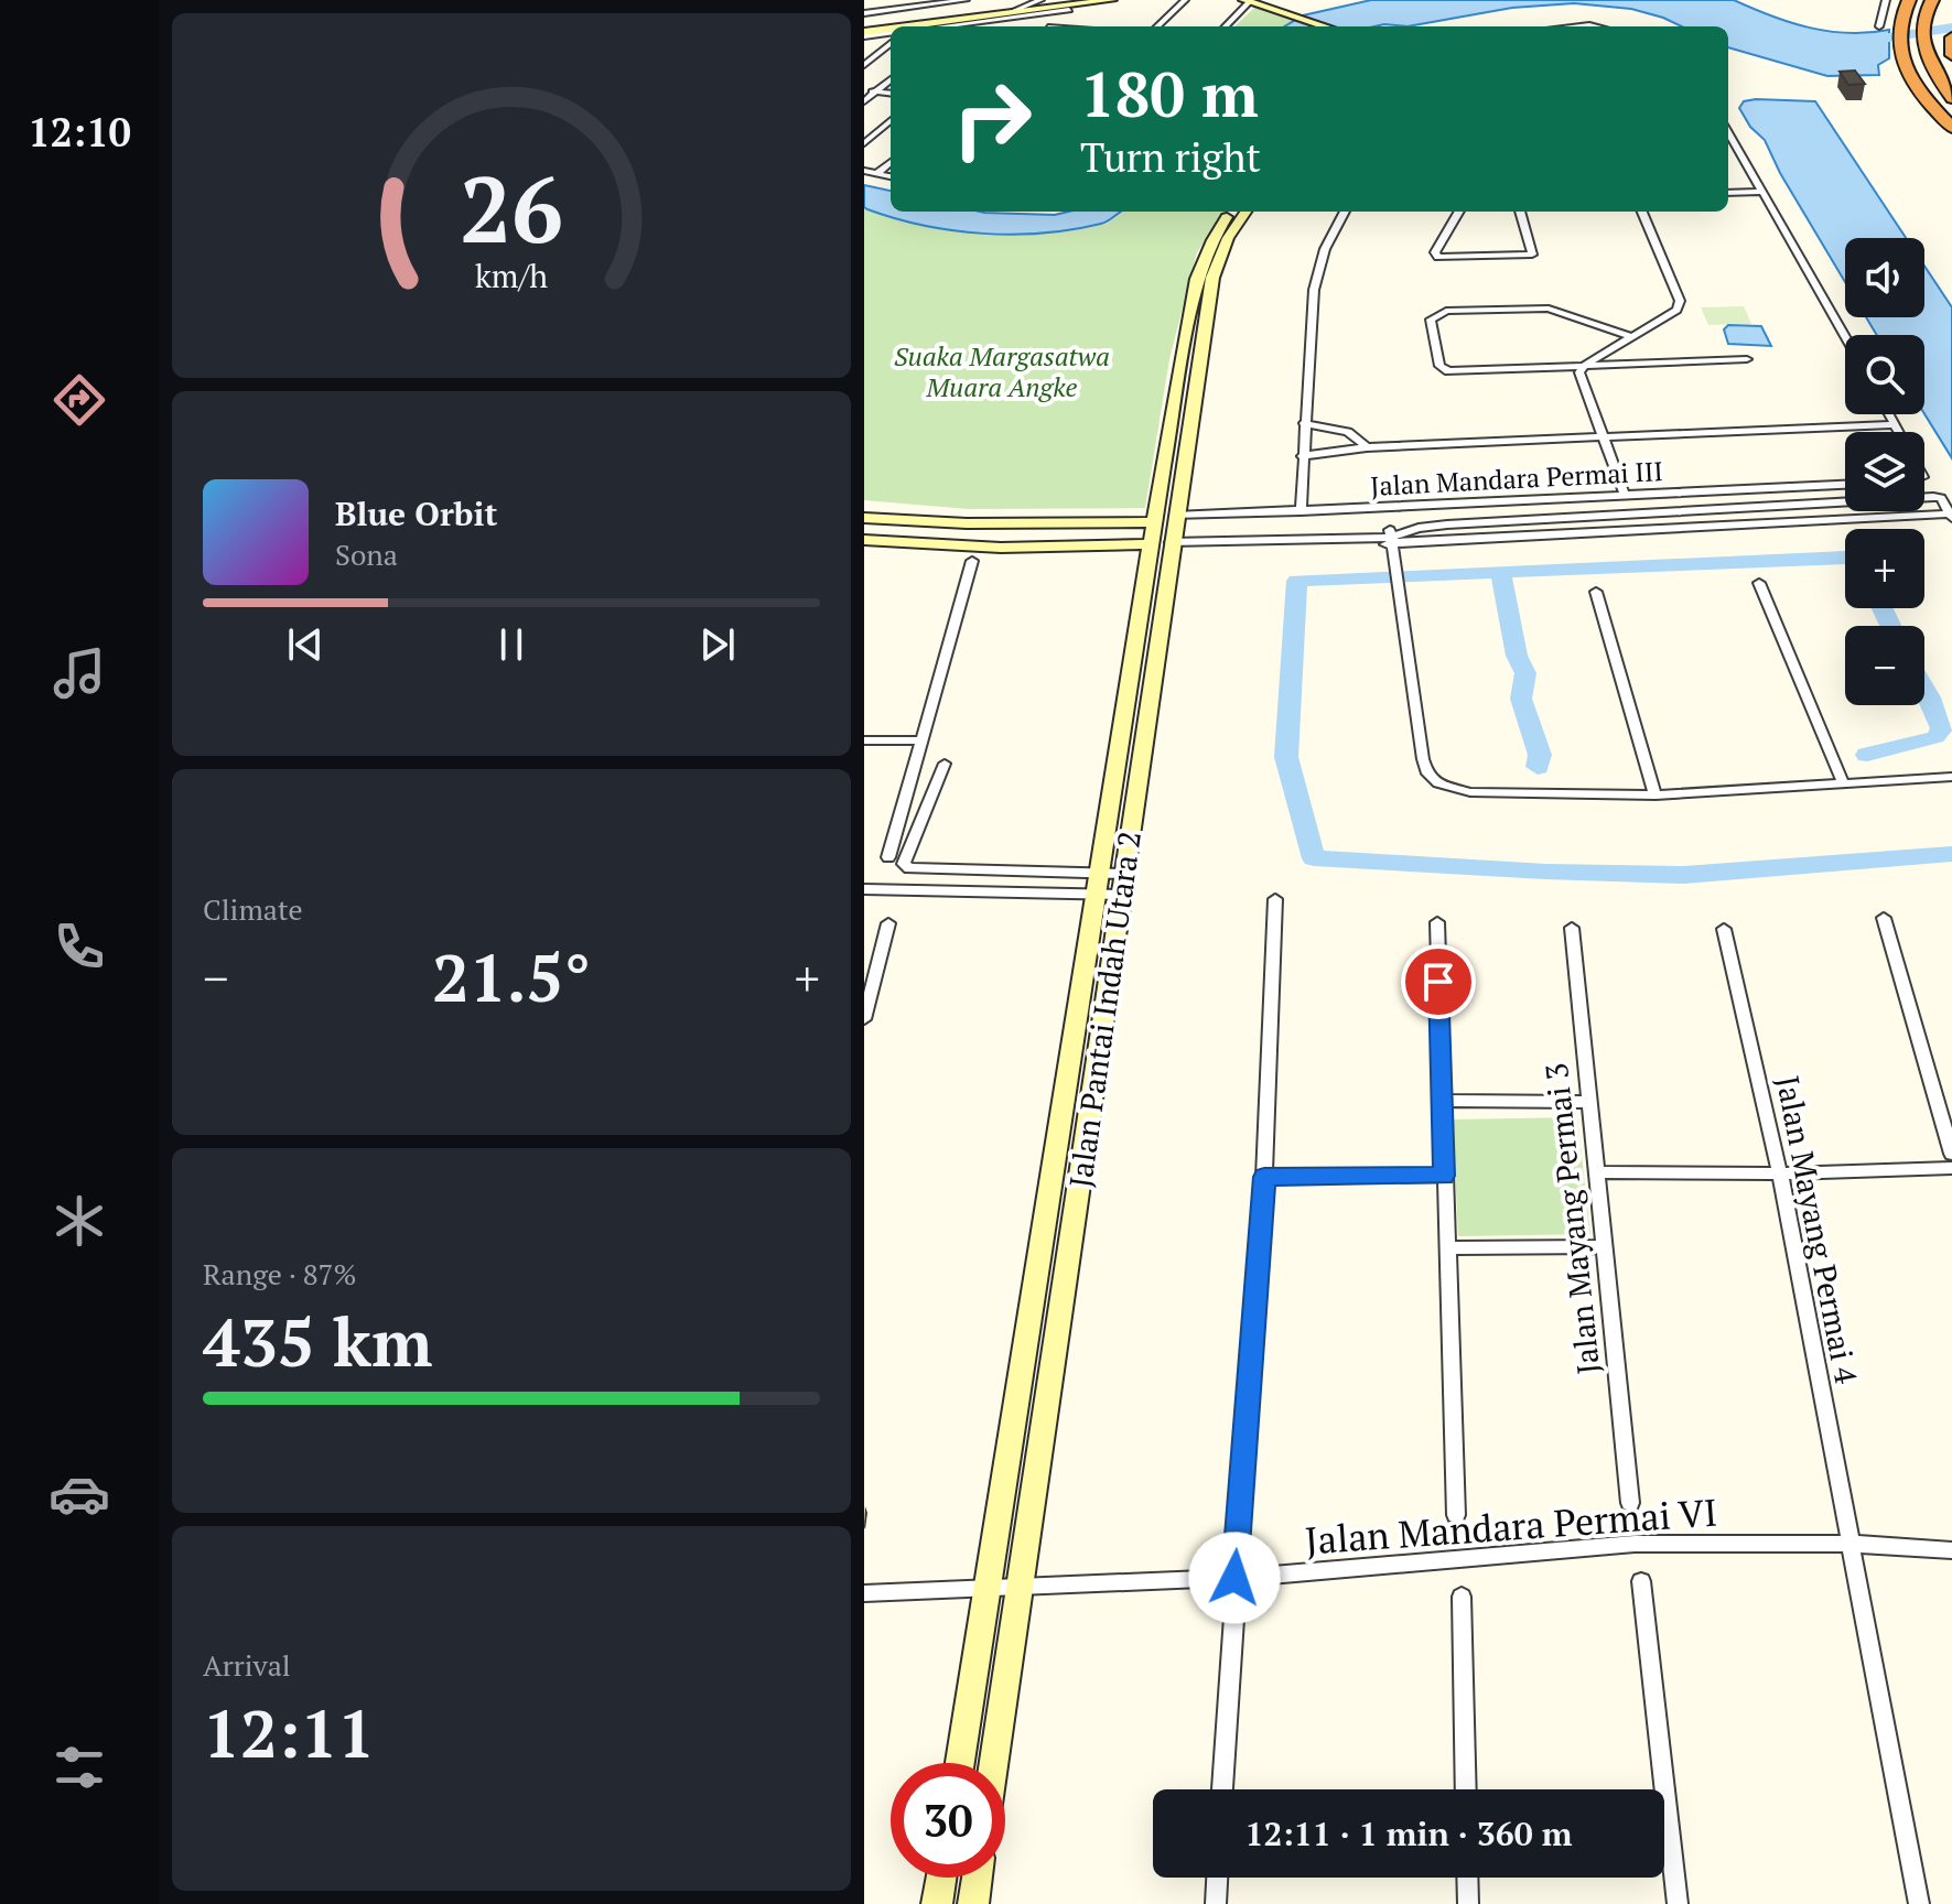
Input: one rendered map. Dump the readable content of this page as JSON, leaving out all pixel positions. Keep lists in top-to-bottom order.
{
  "streets": {
    "street": [
      "Jalan Mandara Permai III",
      "Jalan Pantai Indah Utara 2",
      "Jalan Mayang Permai 3",
      "Jalan Mayang Permai 4",
      "Jalan Mandara Permai VI"
    ]
  },
  "crossings": [
    ["Jalan Mandara Permai III", "Jalan Pantai Indah Utara 2"],
    ["Jalan Pantai Indah Utara 2", "Jalan Mandara Permai VI"],
    ["Jalan Mayang Permai 4", "Jalan Mandara Permai VI"]
  ],
  "parks": ["Suaka Margasatwa Muara Angke"],
  "page": {
    "tabs": "12:10",
    "turn": ["180 m", "Turn right"],
    "map_buttons": ["+", "−"],
    "song": ["Blue Orbit", "Sona"],
    "tile": [
      "Climate",
      ["Range · 87%", "435 km"],
      ["Arrival", "12:11"]
    ],
    "heat": ["−", "21.5°", "+"],
    "limit": "30",
    "trip": "12:11 · 1 min · 360 m",
    "gauge": ["26", "km/h"]
  }
}
